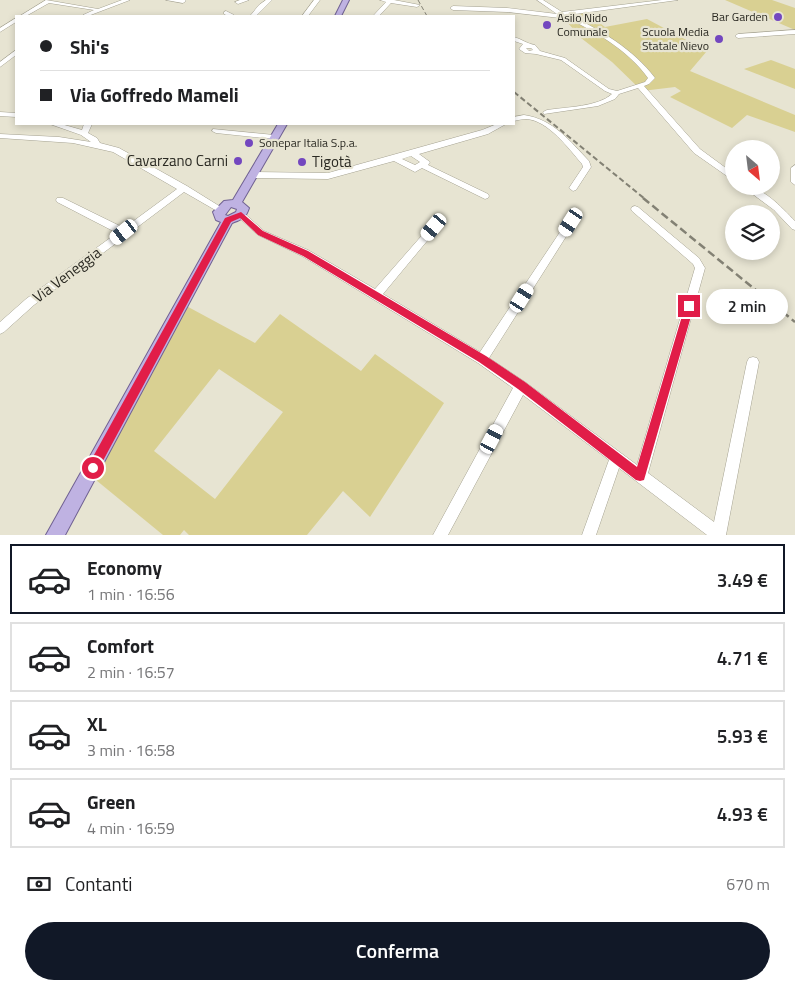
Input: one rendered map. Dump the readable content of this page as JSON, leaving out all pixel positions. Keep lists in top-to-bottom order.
{
  "streets": {
    "street": ["Via Veneggia"]
  },
  "places": [
    "Bar Garden",
    "Asilo Nido Comunale",
    "Scuola Media Statale Nievo",
    "Sonepar Italia S.p.a.",
    "Cavarzano Carni",
    "Tigotà"
  ],
  "north": "bottom right",
  "page": {
    "banner": ["Shi's", "Via Goffredo Mameli"],
    "bubble": "2 min",
    "list": [
      {
        "name": "Economy",
        "note": "1 min · 16:56",
        "value": "3.49 €"
      },
      {
        "name": "Comfort",
        "note": "2 min · 16:57",
        "value": "4.71 €"
      },
      {
        "name": "XL",
        "note": "3 min · 16:58",
        "value": "5.93 €"
      },
      {
        "name": "Green",
        "note": "4 min · 16:59",
        "value": "4.93 €"
      }
    ],
    "pay": ["Contanti", "670 m"],
    "buttons": "Conferma"
  }
}
